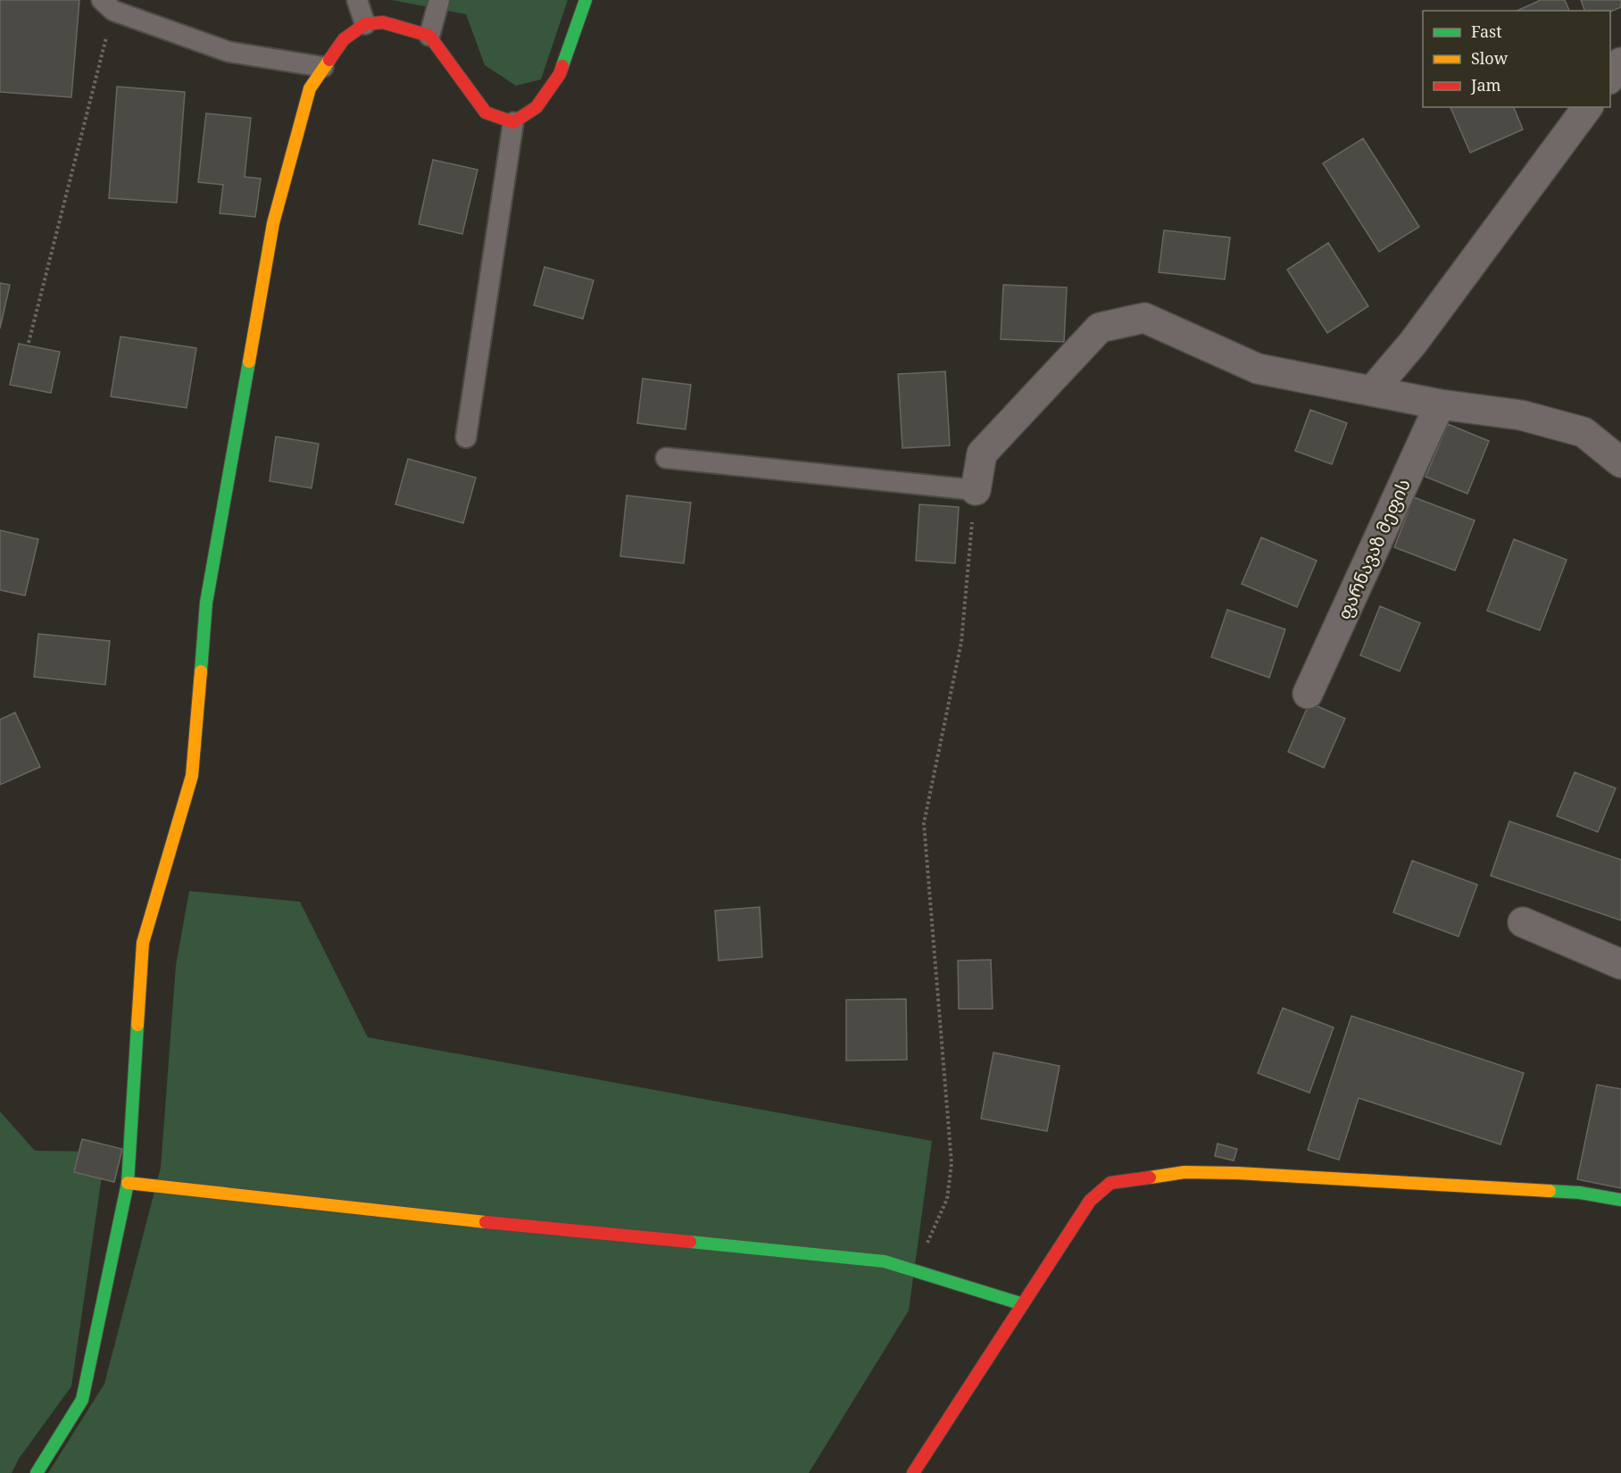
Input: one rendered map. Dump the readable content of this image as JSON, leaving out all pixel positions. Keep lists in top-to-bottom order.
{
  "streets": {
    "street": ["ფარნავაზ მეფის"]
  },
  "legend": ["Fast", "Slow", "Jam"]
}
